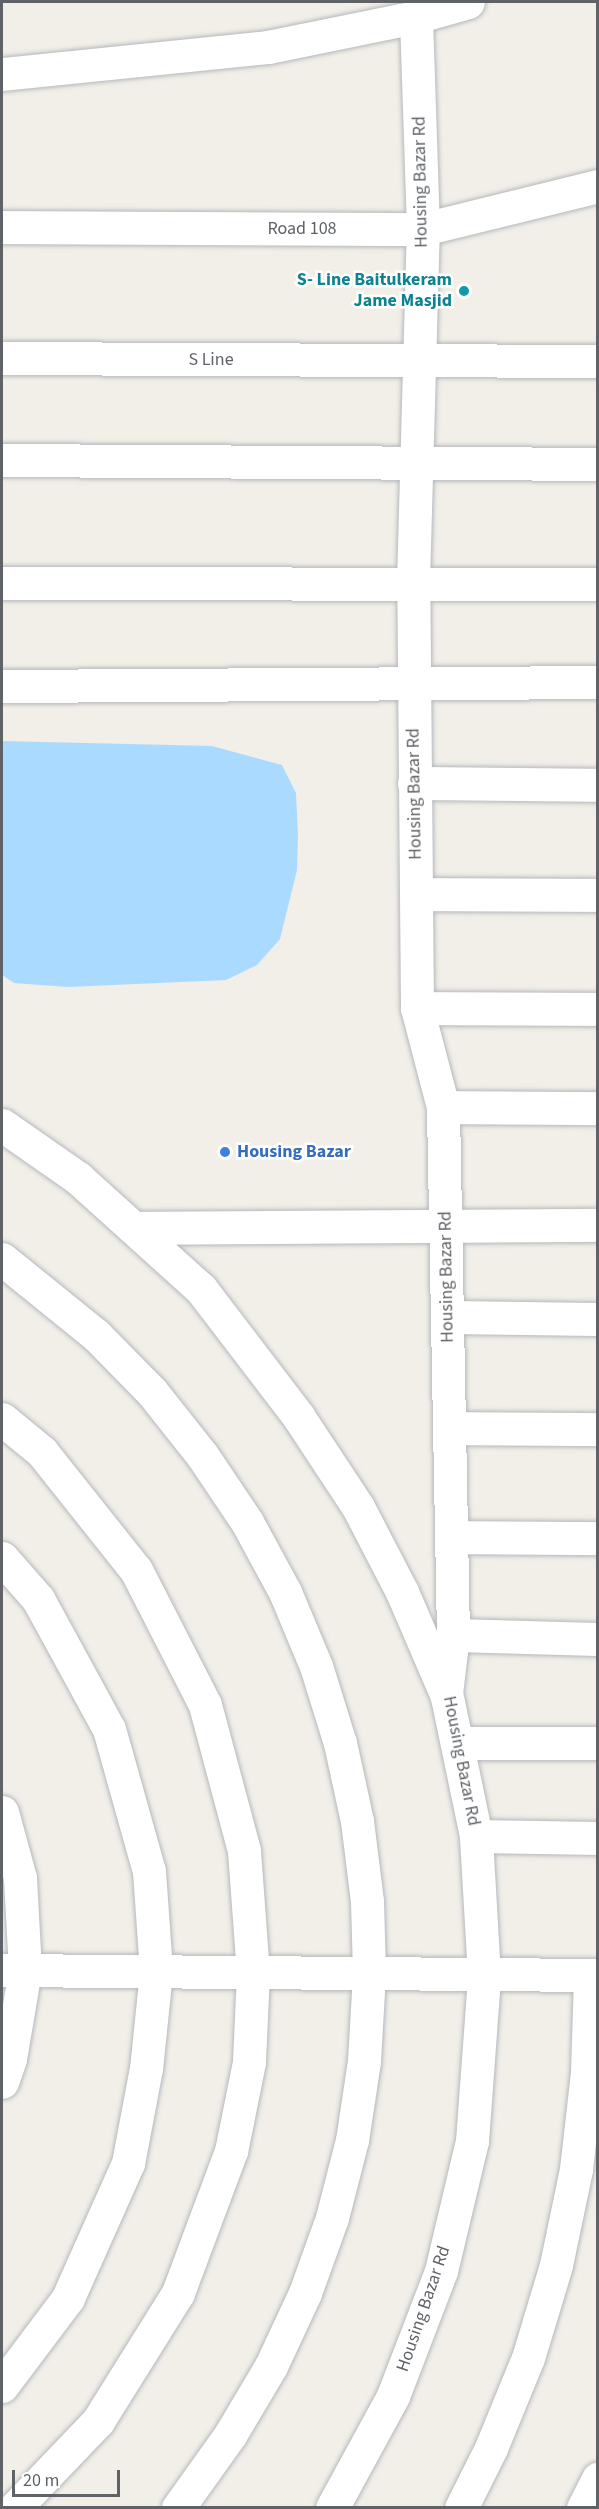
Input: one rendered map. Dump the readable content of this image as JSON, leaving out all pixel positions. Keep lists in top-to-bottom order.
{
  "streets": {
    "street": ["Housing Bazar Rd", "Road 108", "S Line"]
  },
  "crossings": [
    ["Housing Bazar Rd", "Road 108"],
    ["Housing Bazar Rd", "S Line"]
  ],
  "places": ["S- Line Baitulkeram Jame Masjid", "Housing Bazar"],
  "scale_bar": "20 m"
}
